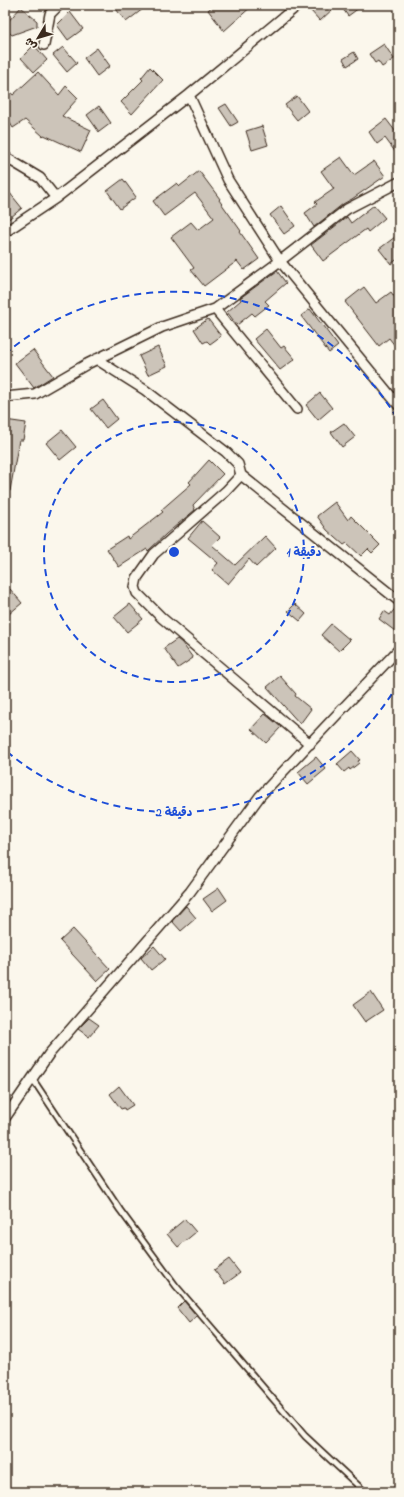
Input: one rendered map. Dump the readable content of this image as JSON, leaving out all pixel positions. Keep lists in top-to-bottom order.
{
  "north": "bottom left",
  "rings": ["1 دقيقة", "2 دقيقة"]
}
